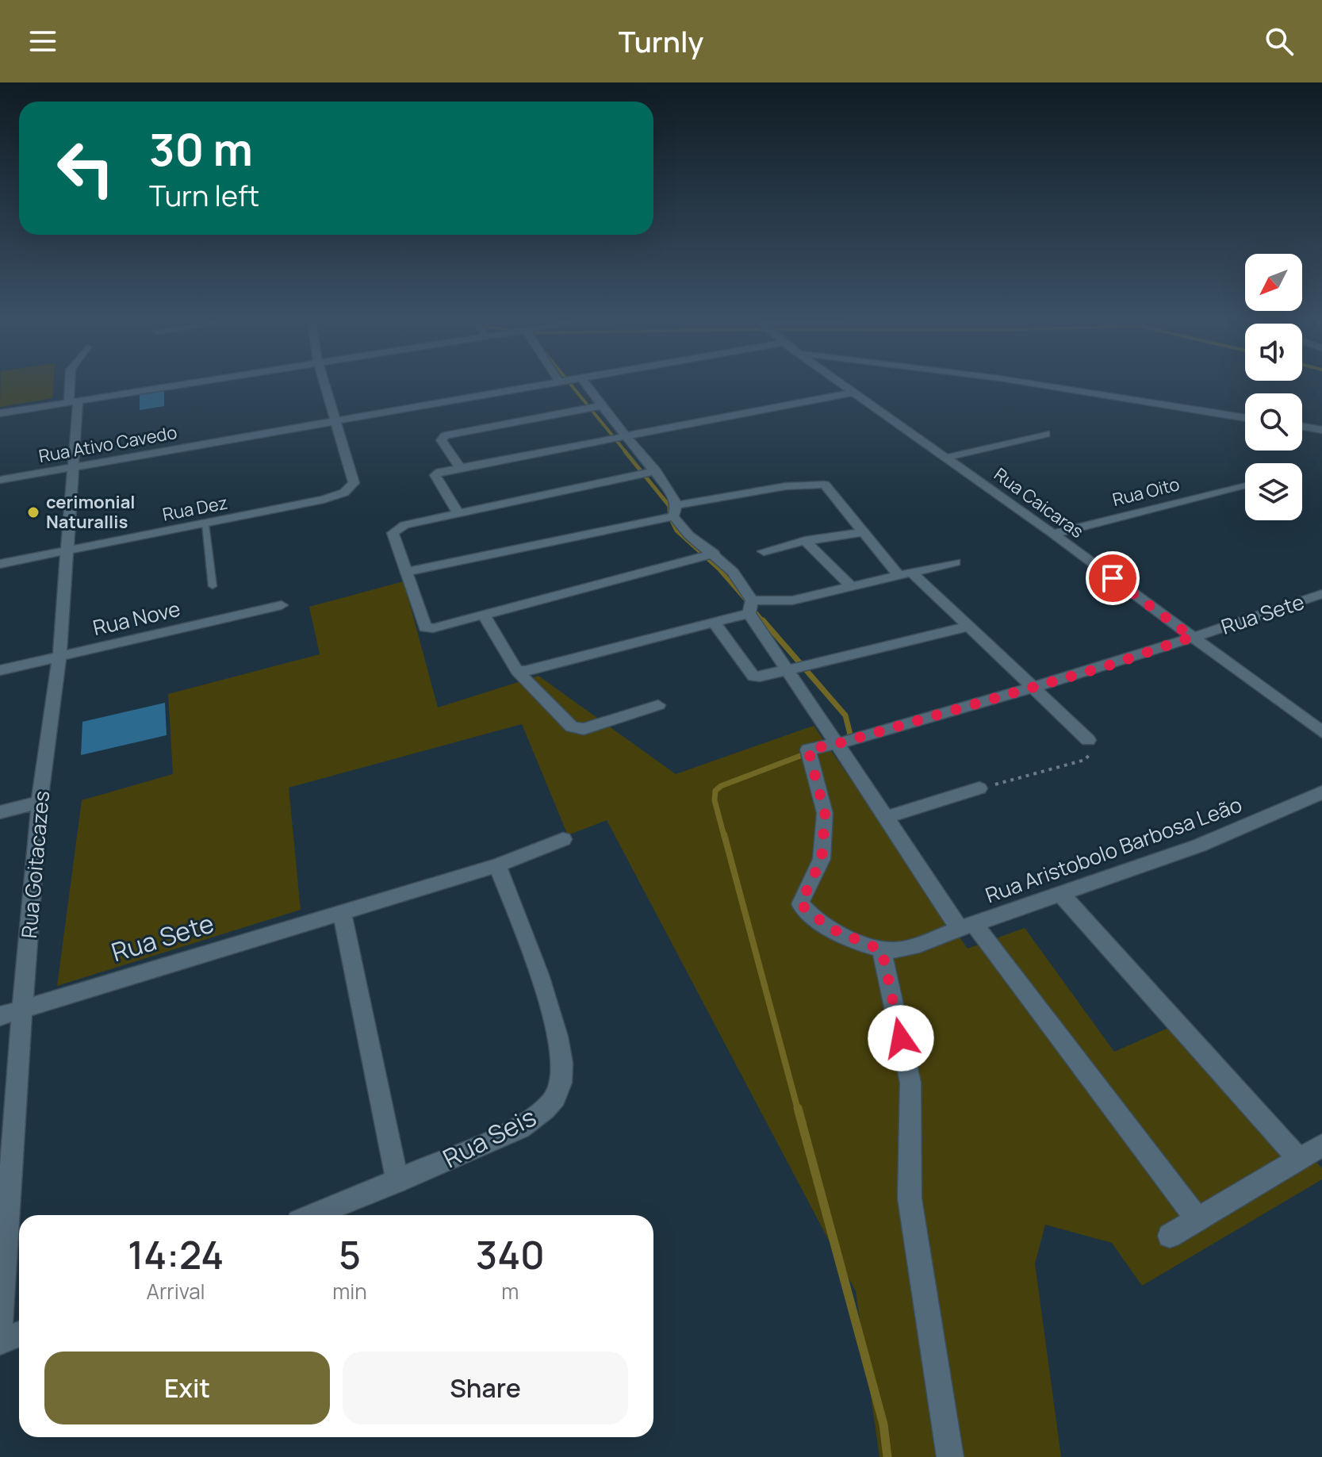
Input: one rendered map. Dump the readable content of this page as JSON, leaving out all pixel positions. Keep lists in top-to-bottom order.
{
  "streets": {
    "street": [
      "Rua Ativo Cavedo",
      "Rua Oito",
      "Rua Caicaras",
      "Rua Dez",
      "Rua Sete",
      "Rua Nove",
      "Rua Aristobolo Barbosa Leão",
      "Rua Goitacazes",
      "Rua Seis"
    ]
  },
  "crossings": [
    ["Rua Ativo Cavedo", "Rua Dez"],
    ["Rua Ativo Cavedo", "Rua Goitacazes"],
    ["Rua Oito", "Rua Caicaras"],
    ["Rua Caicaras", "Rua Sete"],
    ["Rua Dez", "Rua Goitacazes"],
    ["Rua Sete", "Rua Aristobolo Barbosa Leão"],
    ["Rua Sete", "Rua Goitacazes"],
    ["Rua Sete", "Rua Seis"],
    ["Rua Nove", "Rua Goitacazes"]
  ],
  "places": ["cerimonial Naturallis"],
  "north": "bottom left",
  "page": {
    "header": "Turnly",
    "turn": ["30 m", "Turn left"],
    "eta": [
      "14:24",
      "Arrival",
      "5",
      "min",
      "340",
      "m"
    ],
    "buttons": ["Exit", "Share"]
  }
}
